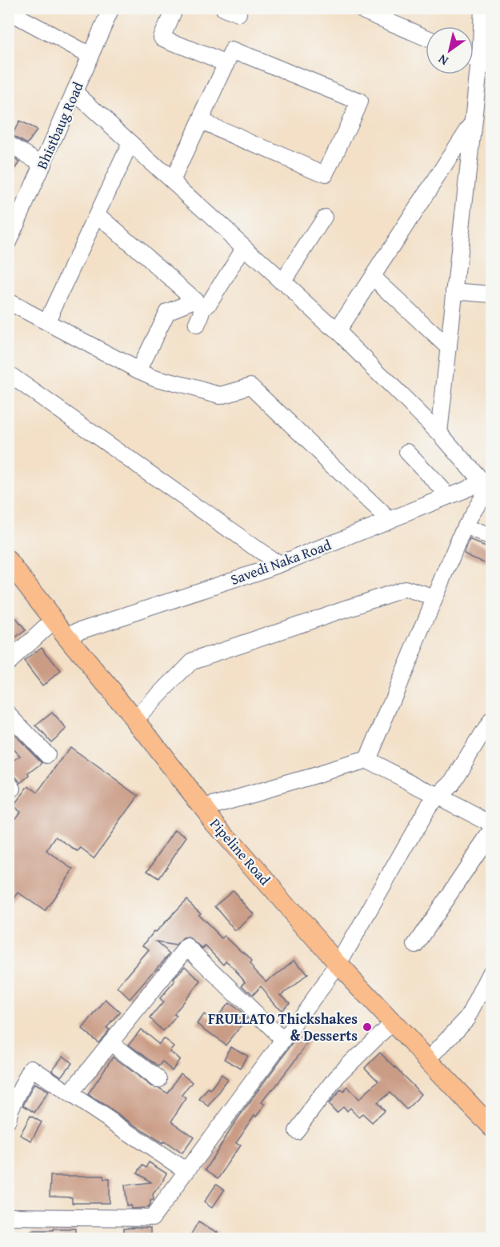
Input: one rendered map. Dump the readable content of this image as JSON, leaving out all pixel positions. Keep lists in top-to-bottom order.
{
  "streets": {
    "main road": ["Pipeline Road"],
    "street": ["Bhistbaug Road", "Savedi Naka Road"]
  },
  "crossings": [
    ["Savedi Naka Road", "Pipeline Road"]
  ],
  "places": ["FRULLATO Thickshakes & Desserts"],
  "north": "bottom left"
}
